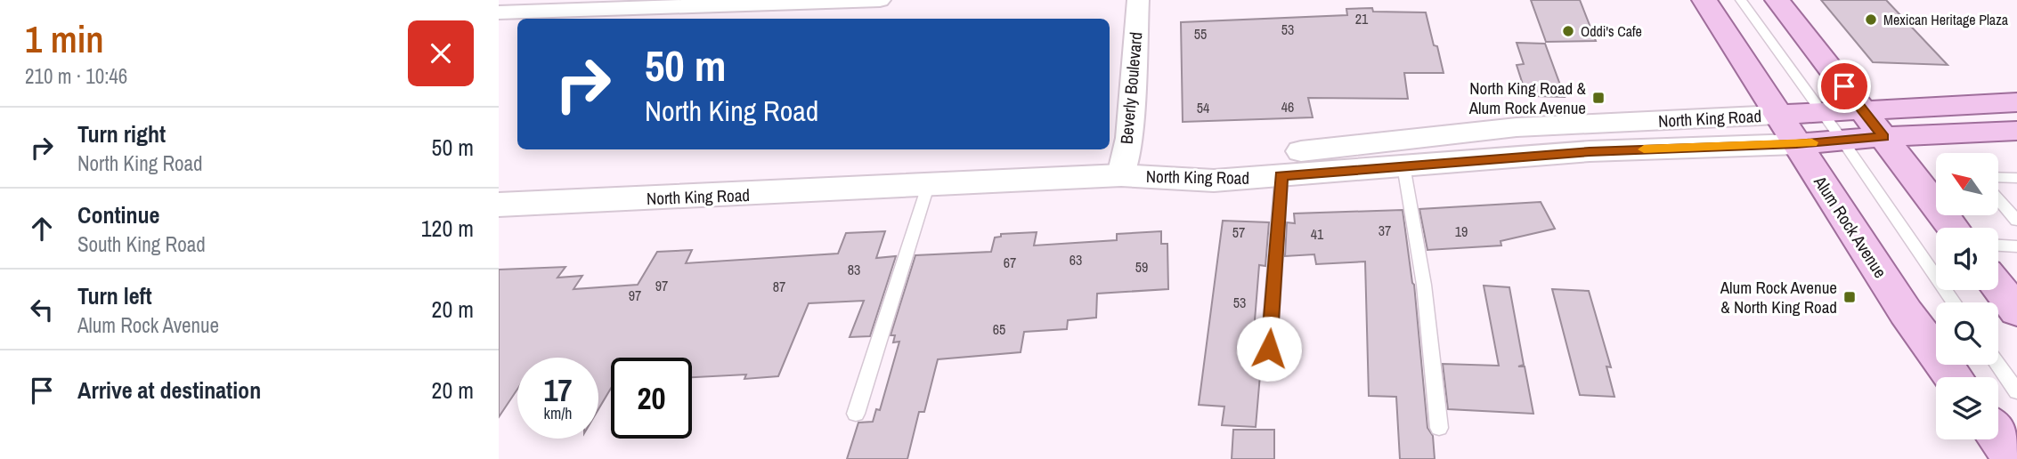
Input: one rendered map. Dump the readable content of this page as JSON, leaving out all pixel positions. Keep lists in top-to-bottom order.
{
  "streets": {
    "main road": ["North King Road", "Alum Rock Avenue"],
    "street": ["Beverly Boulevard"]
  },
  "crossings": [
    ["Beverly Boulevard", "North King Road"],
    ["North King Road", "Alum Rock Avenue"]
  ],
  "places": {
    "other": ["Mexican Heritage Plaza", "Oddi's Cafe"],
    "transit": ["North King Road & Alum Rock Avenue", "Alum Rock Avenue & North King Road"]
  },
  "house_numbers": [
    "21",
    "53",
    "55",
    "46",
    "54",
    "37",
    "19",
    "57",
    "41",
    "63",
    "67",
    "59",
    "83",
    "97",
    "87",
    "97",
    "53",
    "65"
  ],
  "north": "top left",
  "page": {
    "heading": ["1 min", "210 m · 10:46"],
    "turn": ["50 m", "North King Road"],
    "list": [
      {
        "name": "Turn right",
        "note": "North King Road",
        "value": "50 m"
      },
      {
        "name": "Continue",
        "note": "South King Road",
        "value": "120 m"
      },
      {
        "name": "Turn left",
        "note": "Alum Rock Avenue",
        "value": "20 m"
      },
      {
        "name": "Arrive at destination",
        "value": "20 m"
      }
    ],
    "speed": "17 km/h",
    "limit": "20"
  }
}
